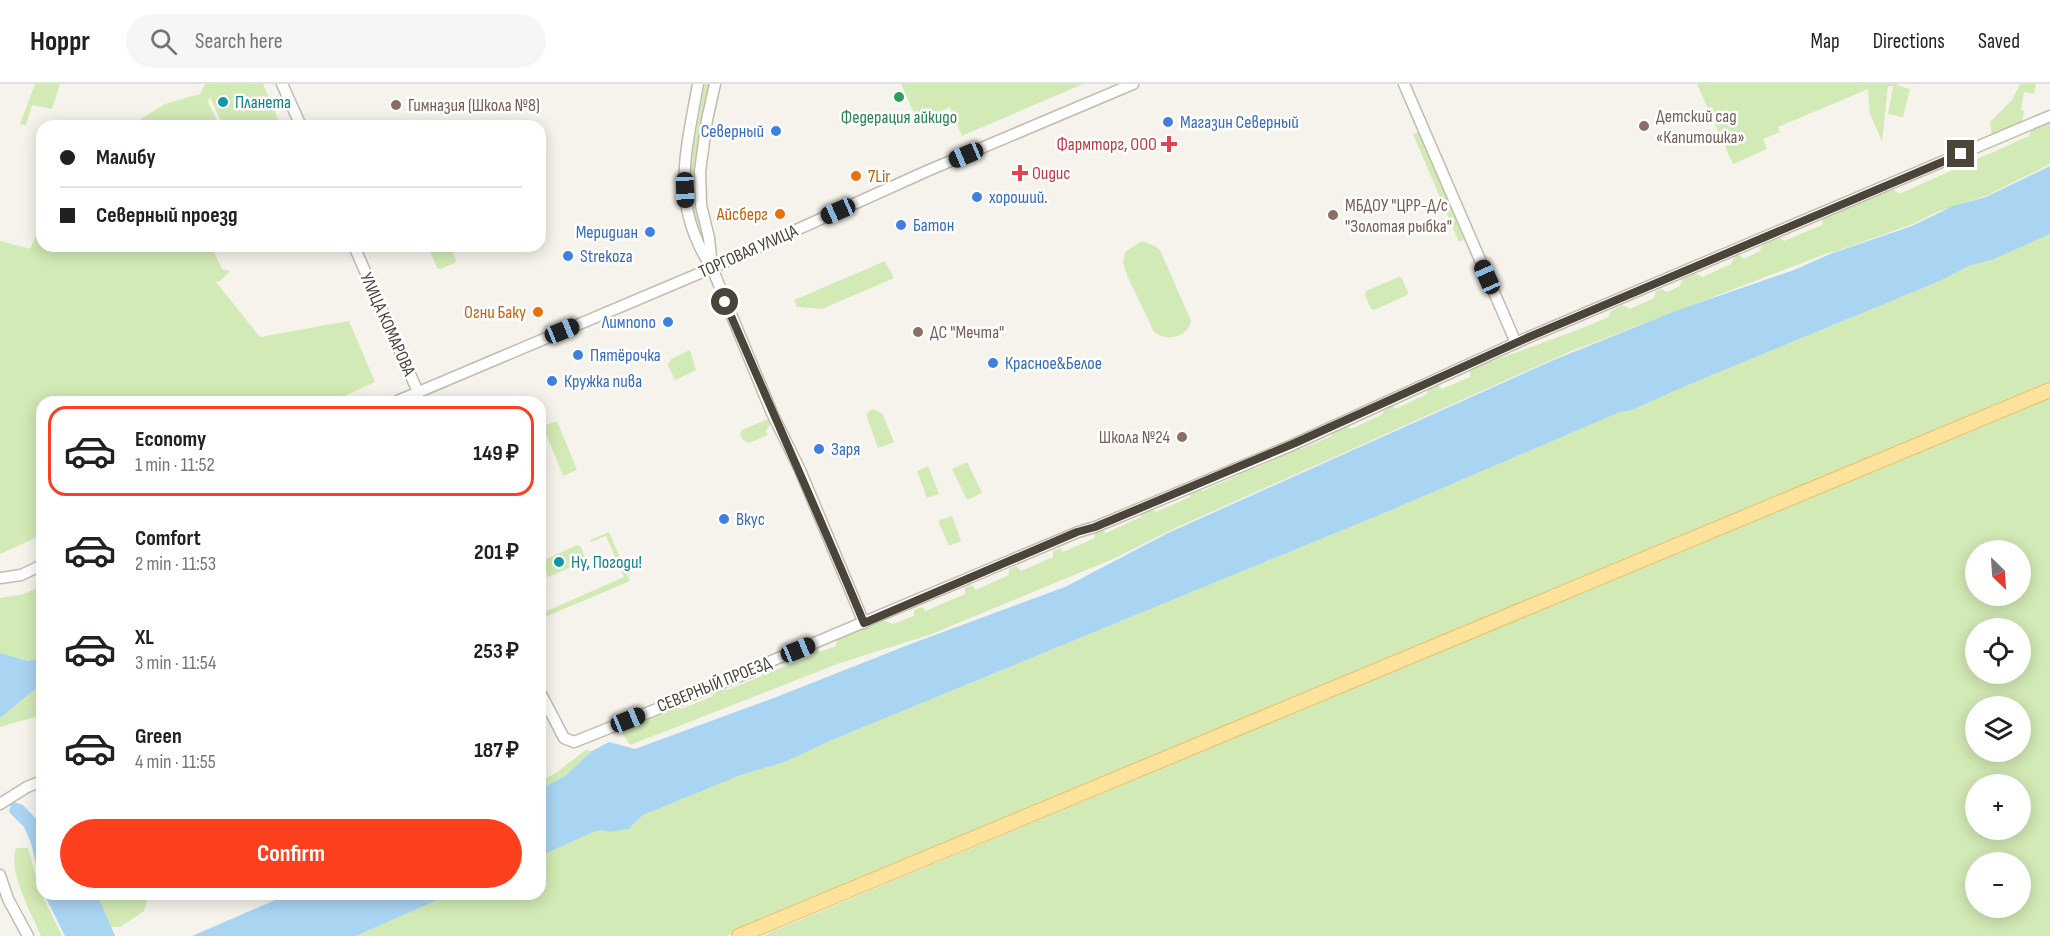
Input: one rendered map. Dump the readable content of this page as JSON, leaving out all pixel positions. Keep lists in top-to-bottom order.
{
  "streets": {
    "street": ["ТОРГОВАЯ УЛИЦА", "УЛИЦА КОМАРОВА", "СЕВЕРНЫЙ ПРОЕЗД"]
  },
  "places": {
    "other": [
      "Федерация айкидо",
      "Планета",
      "Гимназия (Школа №8)",
      "Магазин Северный",
      "Детский сад «Капитошка»",
      "Северный",
      "7Lir",
      "хороший.",
      "Айсберг",
      "МБДОУ \"ЦРР-Д/с \"Золотая рыбка\"",
      "Батон",
      "Меридиан",
      "Strekoza",
      "Огни Баку",
      "Лимпопо",
      "ДС \"Мечта\"",
      "Пятёрочка",
      "Красное&Белое",
      "Кружка пива",
      "Школа №24",
      "Заря",
      "Вкус",
      "Ну, Погоди!"
    ],
    "health": ["Фармторг, ООО", "Оидис"]
  },
  "north": "bottom right",
  "page": {
    "header": "Hoppr",
    "search": "Search here",
    "nav": ["Map", "Directions", "Saved"],
    "banner": ["Малибу", "Северный проезд"],
    "list": [
      {
        "name": "Economy",
        "note": "1 min · 11:52",
        "value": "149 ₽"
      },
      {
        "name": "Comfort",
        "note": "2 min · 11:53",
        "value": "201 ₽"
      },
      {
        "name": "XL",
        "note": "3 min · 11:54",
        "value": "253 ₽"
      },
      {
        "name": "Green",
        "note": "4 min · 11:55",
        "value": "187 ₽"
      }
    ],
    "map_buttons": ["+", "−"],
    "buttons": "Confirm"
  }
}
